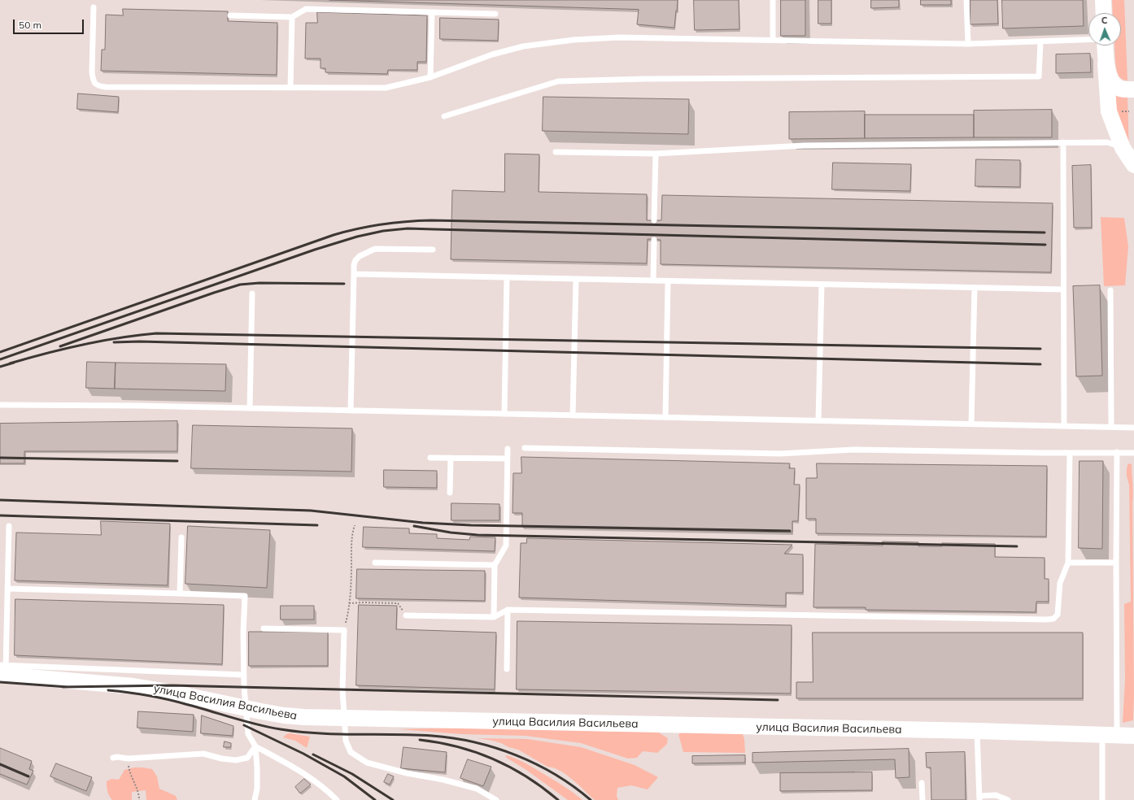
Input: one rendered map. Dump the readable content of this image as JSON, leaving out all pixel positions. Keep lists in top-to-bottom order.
{
  "streets": {
    "main road": ["улица Василия Васильева"]
  },
  "scale_bar": "50 m",
  "north": "top"
}
